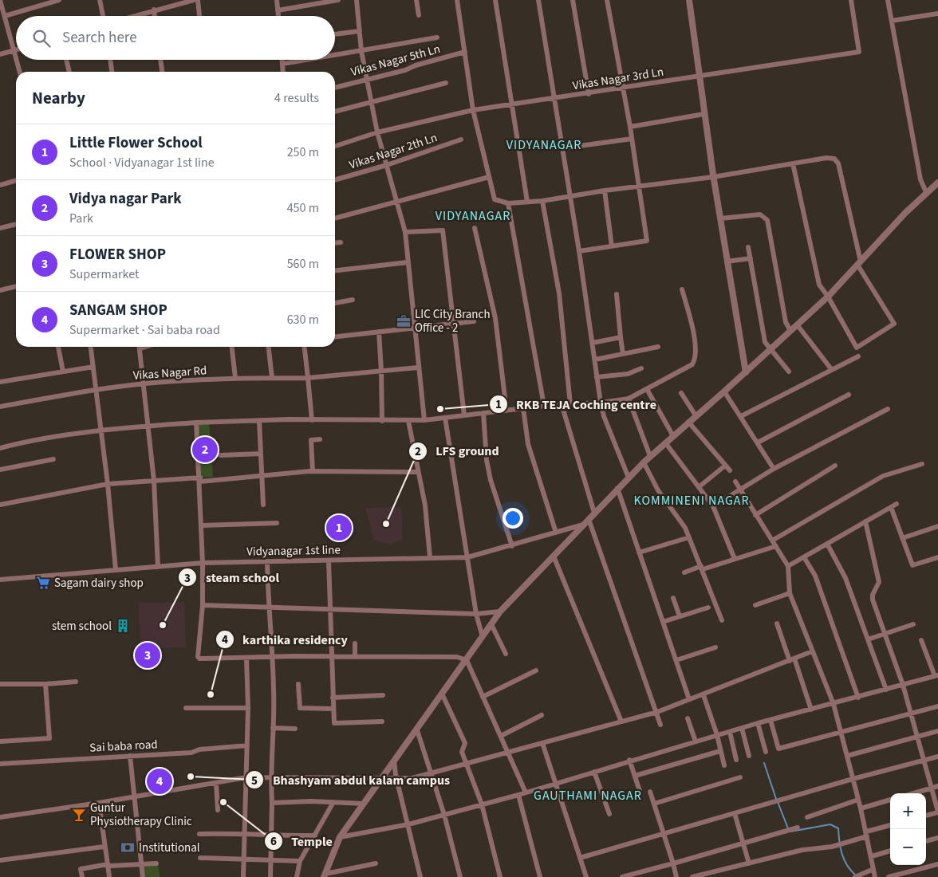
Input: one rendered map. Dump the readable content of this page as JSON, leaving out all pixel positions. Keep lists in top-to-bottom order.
{
  "streets": {
    "street": [
      "Vikas Nagar 5th Ln",
      "Vikas Nagar 3rd Ln",
      "Vikas Nagar 2th Ln",
      "Vikas Nagar Rd",
      "Vidyanagar 1st line",
      "Sai baba road"
    ]
  },
  "districts": [
    "VIDYANAGAR",
    "VIDYANAGAR",
    "KOMMINENI NAGAR",
    "GAUTHAMI NAGAR"
  ],
  "places": {
    "office": ["LIC City Branch Office - 2"],
    "other": [
      "RKB TEJA Coching centre",
      "LFS ground",
      "steam school",
      "karthika residency",
      "Bhashyam abdul kalam campus",
      "Temple"
    ],
    "supermarket": ["Sagam dairy shop"],
    "building": ["stem school"],
    "bar": ["Guntur Physiotherapy Clinic"],
    "bank": ["Institutional"]
  },
  "page": {
    "search": "Search here",
    "heading": ["Nearby", "4 results"],
    "list": [
      {
        "mark": "1",
        "name": "Little Flower School",
        "note": "School · Vidyanagar 1st line",
        "value": "250 m"
      },
      {
        "mark": "2",
        "name": "Vidya nagar Park",
        "note": "Park",
        "value": "450 m"
      },
      {
        "mark": "3",
        "name": "FLOWER SHOP",
        "note": "Supermarket",
        "value": "560 m"
      },
      {
        "mark": "4",
        "name": "SANGAM SHOP",
        "note": "Supermarket · Sai baba road",
        "value": "630 m"
      }
    ],
    "pins": [
      "2",
      "1",
      "3",
      "4"
    ],
    "map_buttons": ["+", "−"]
  }
}
